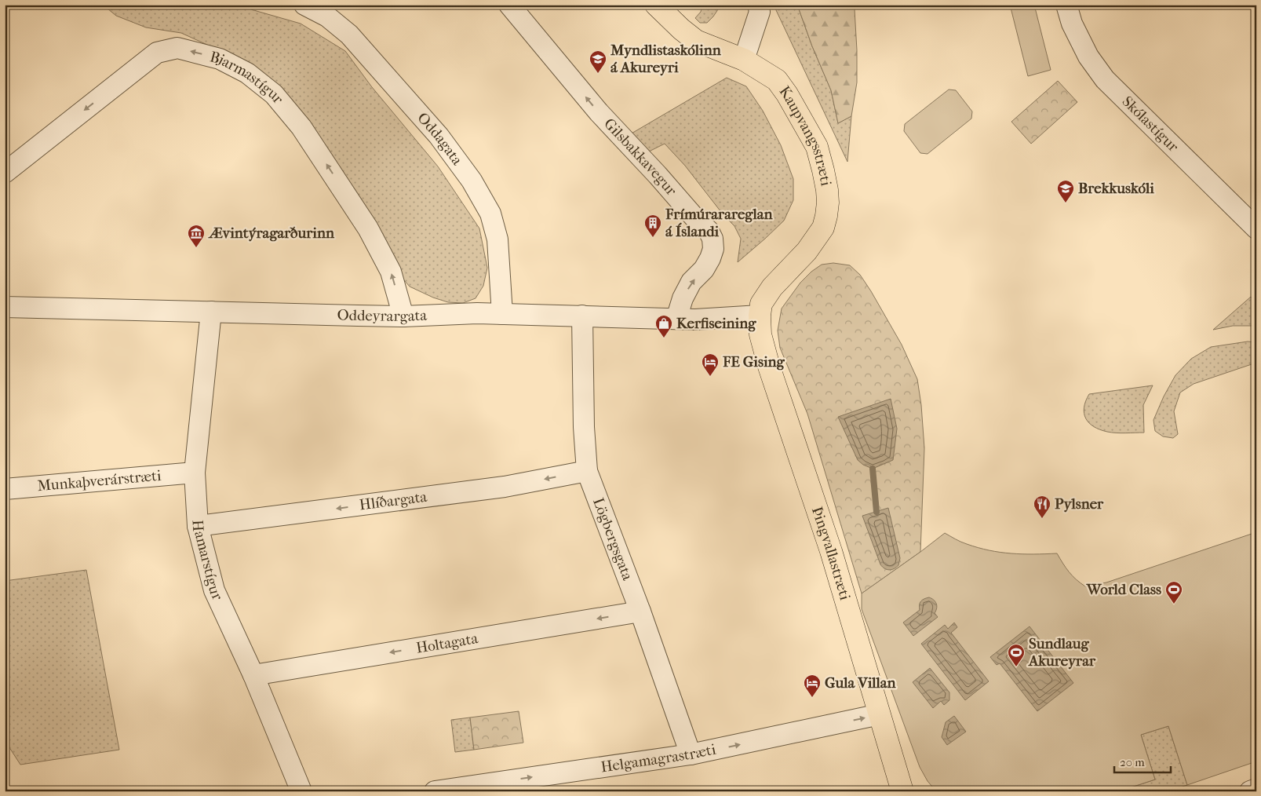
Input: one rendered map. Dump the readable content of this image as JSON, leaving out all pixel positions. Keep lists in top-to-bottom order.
{
  "streets": {
    "main road": ["Kaupvangsstræti", "Þingvallastræti"],
    "street": [
      "Bjarmastígur",
      "Skólastígur",
      "Oddagata",
      "Gilsbakkavegur",
      "Oddeyrargata",
      "Munkaþverárstræti",
      "Hlíðargata",
      "Lögbergsgata",
      "Hamarstígur",
      "Holtagata",
      "Helgamagrastræti"
    ]
  },
  "crossings": [
    ["Bjarmastígur", "Oddeyrargata"],
    ["Kaupvangsstræti", "Oddeyrargata"],
    ["Kaupvangsstræti", "Þingvallastræti"],
    ["Oddagata", "Oddeyrargata"],
    ["Gilsbakkavegur", "Oddeyrargata"],
    ["Oddeyrargata", "Lögbergsgata"],
    ["Oddeyrargata", "Þingvallastræti"],
    ["Oddeyrargata", "Hamarstígur"],
    ["Munkaþverárstræti", "Hamarstígur"],
    ["Hlíðargata", "Lögbergsgata"],
    ["Hlíðargata", "Hamarstígur"],
    ["Lögbergsgata", "Holtagata"],
    ["Lögbergsgata", "Helgamagrastræti"],
    ["Þingvallastræti", "Helgamagrastræti"],
    ["Hamarstígur", "Holtagata"]
  ],
  "one_way": [
    "Gilsbakkavegur",
    "Hlíðargata",
    "Holtagata",
    "Helgamagrastræti"
  ],
  "places": {
    "school or university": ["Myndlistaskólinn á Akureyri", "Brekkuskóli"],
    "building": ["Frímúrarareglan á Íslandi"],
    "museum": ["Ævintýragarðurinn"],
    "shop": ["Kerfiseining"],
    "hotel": ["FE Gising", "Gula Villan"],
    "restaurant": ["Pylsner"],
    "sports": ["World Class", "Sundlaug Akureyrar"]
  },
  "scale_bar": "20 m"
}
